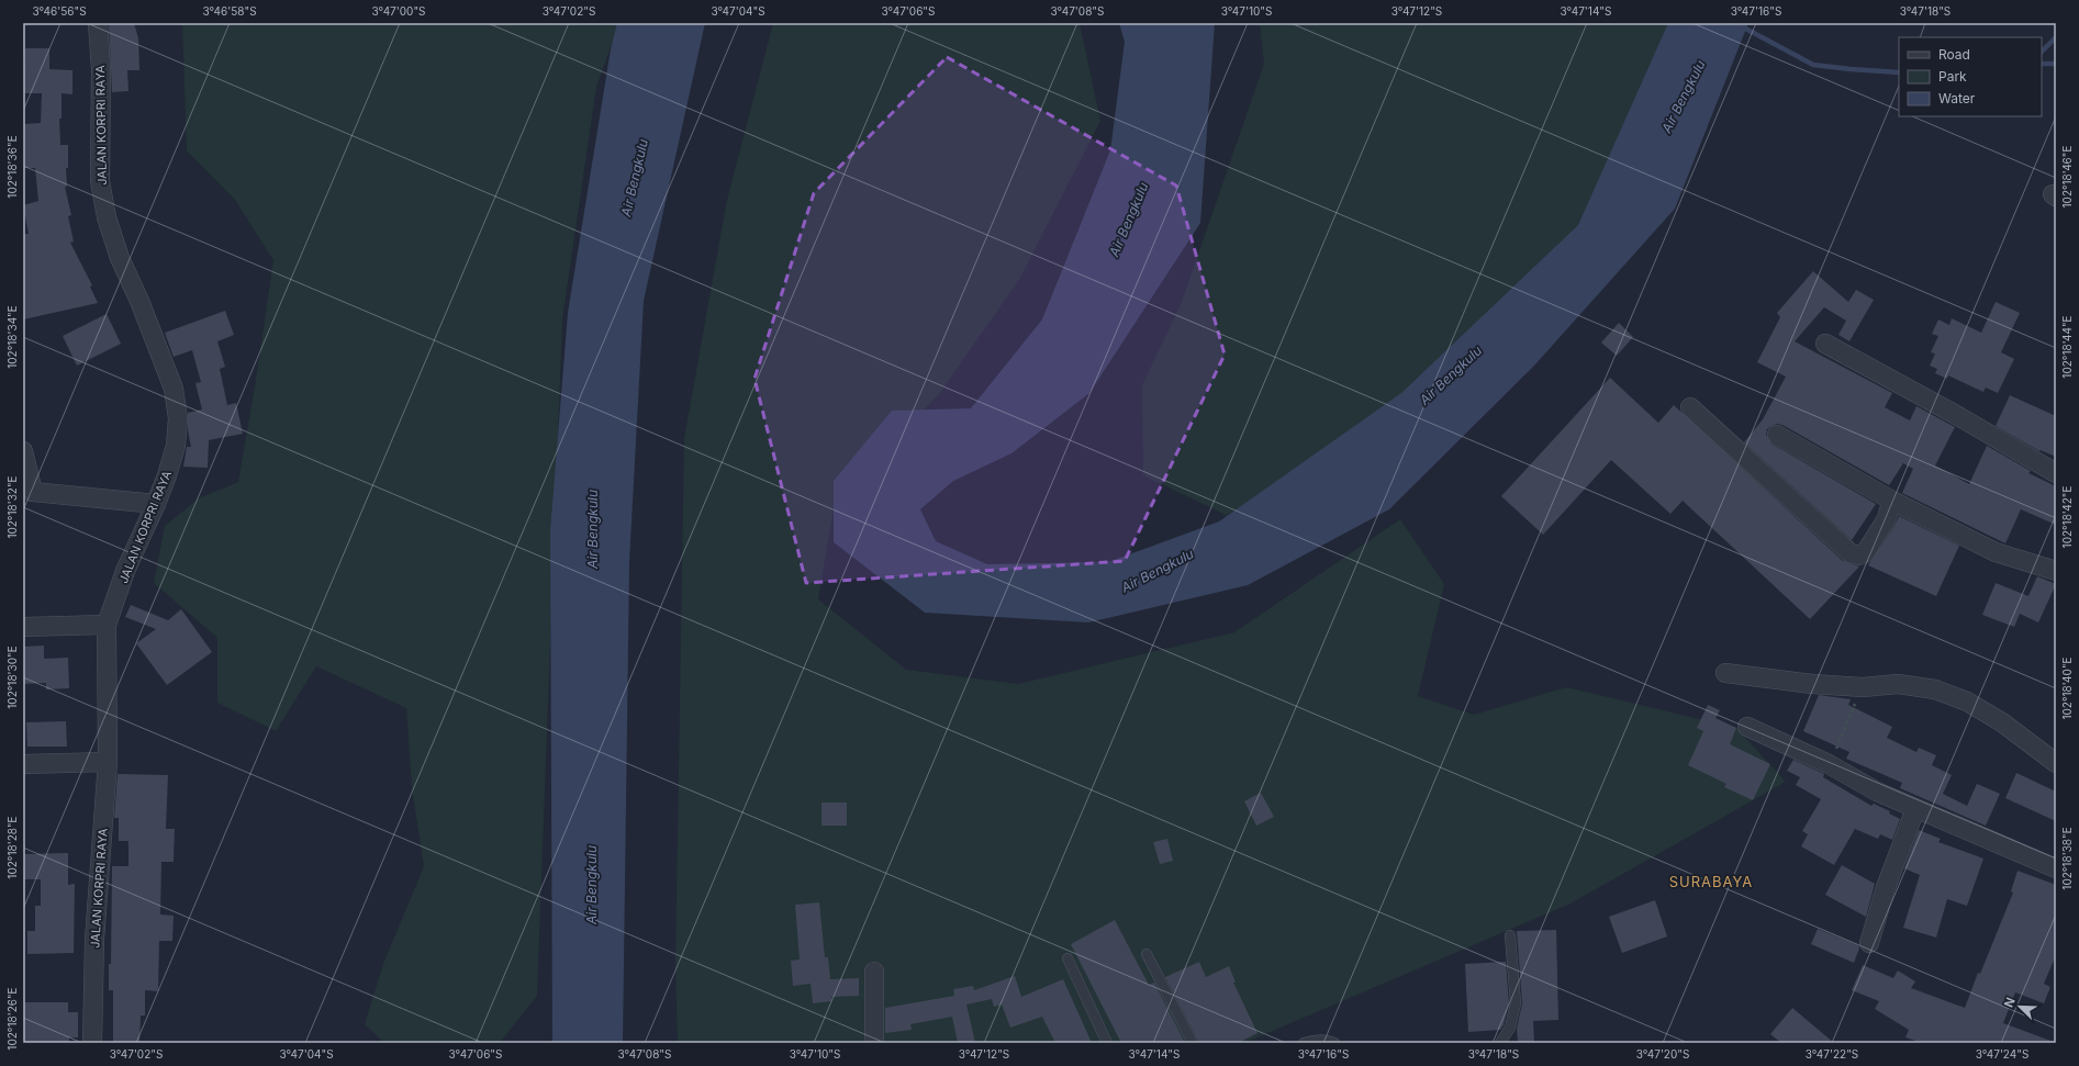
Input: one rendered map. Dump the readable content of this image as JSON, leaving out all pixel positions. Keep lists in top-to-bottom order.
{
  "streets": {
    "street": ["JALAN KORPRI RAYA"]
  },
  "districts": ["SURABAYA"],
  "water": ["Air Bengkulu"],
  "legend": ["Road", "Park", "Water"],
  "north": "top left",
  "coordinates": [
    "3°46'56\"S",
    "3°46'58\"S",
    "3°47'00\"S",
    "3°47'02\"S",
    "3°47'04\"S",
    "3°47'06\"S",
    "3°47'08\"S",
    "3°47'10\"S",
    "3°47'12\"S",
    "3°47'14\"S",
    "3°47'16\"S",
    "3°47'18\"S",
    "102°18'36\"E",
    "102°18'46\"E",
    "102°18'34\"E",
    "102°18'44\"E",
    "102°18'32\"E",
    "102°18'42\"E",
    "102°18'30\"E",
    "102°18'40\"E",
    "102°18'28\"E",
    "102°18'38\"E",
    "102°18'26\"E",
    "3°47'20\"S",
    "3°47'22\"S",
    "3°47'24\"S"
  ]
}
